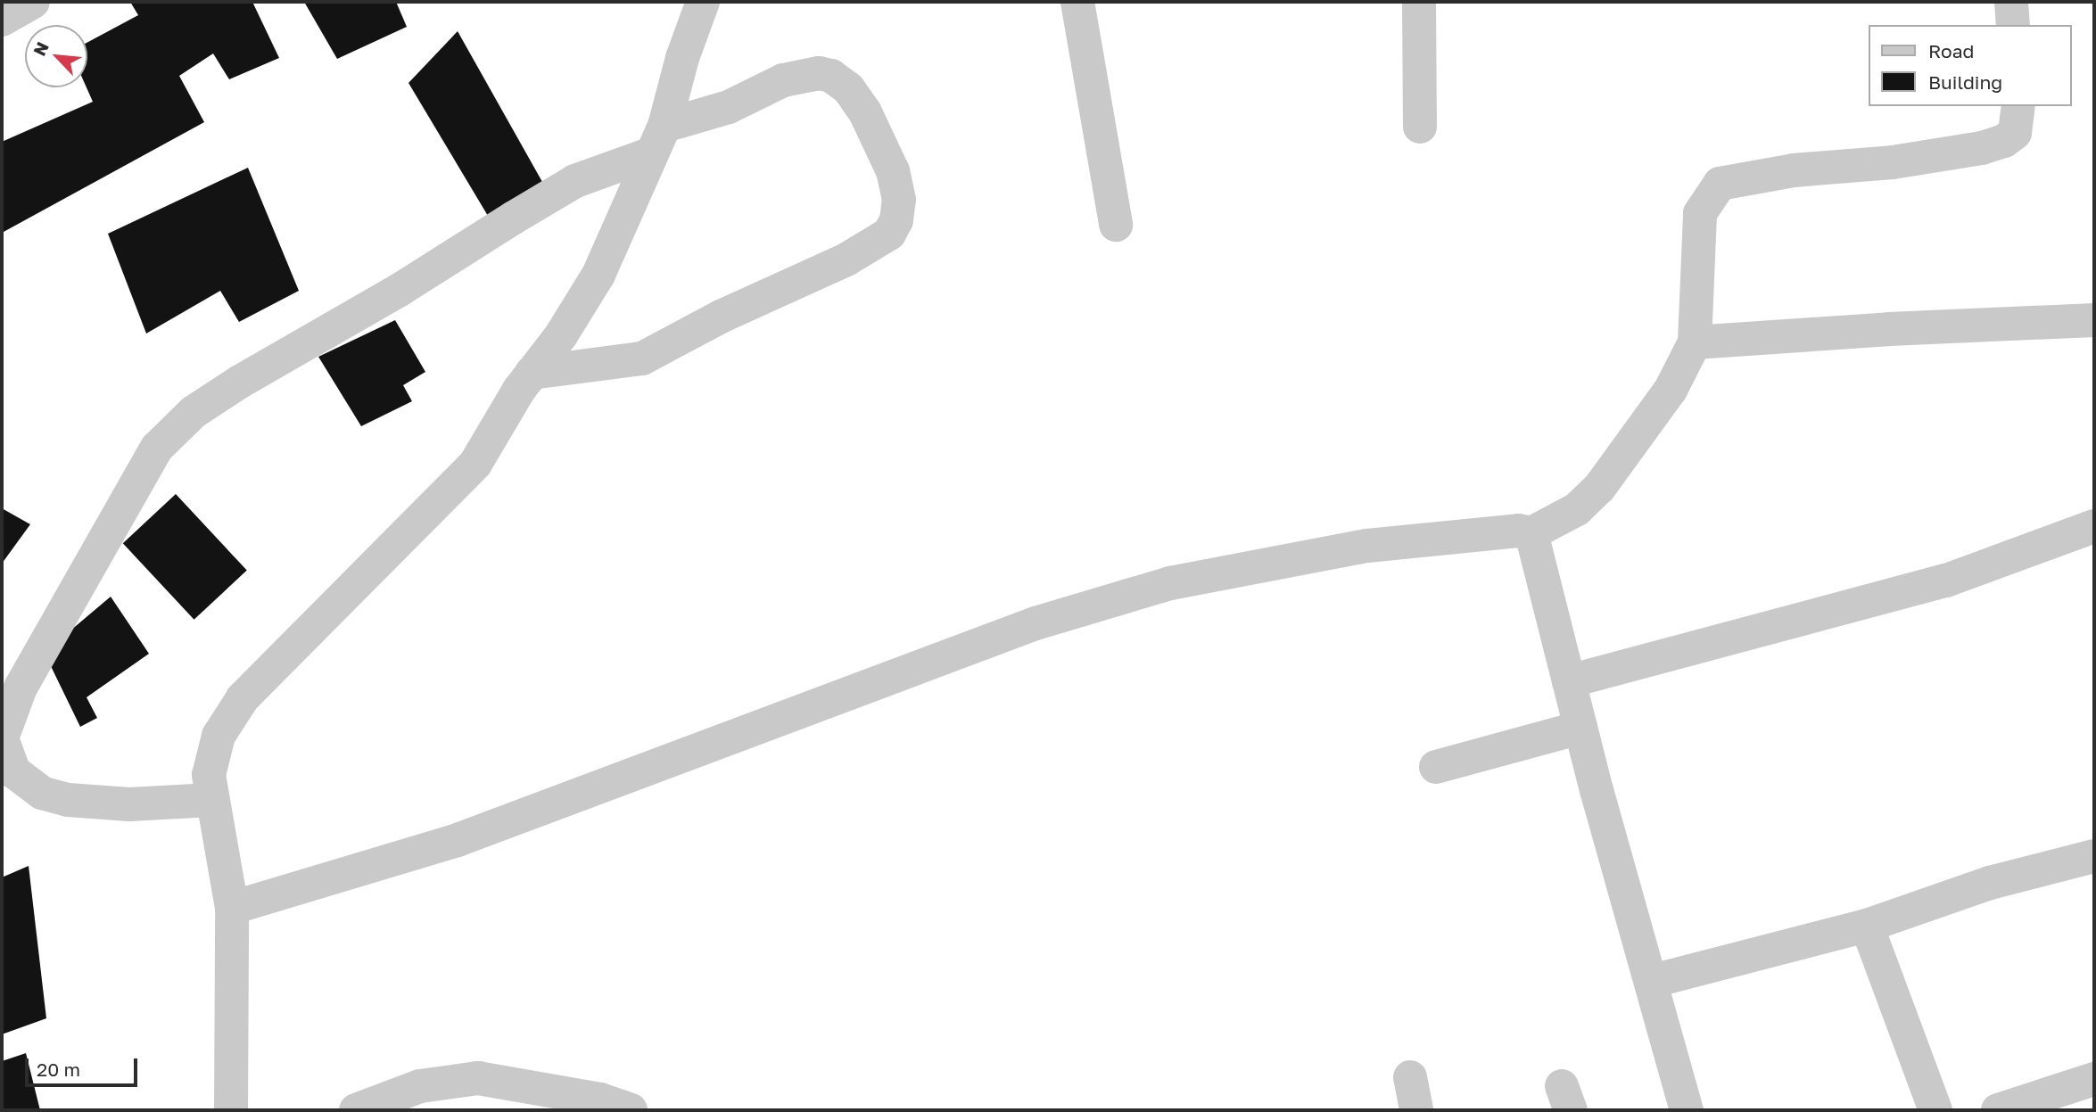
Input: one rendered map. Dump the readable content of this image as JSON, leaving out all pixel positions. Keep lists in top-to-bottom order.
{
  "legend": ["Road", "Building"],
  "scale_bar": "20 m",
  "north": "top left"
}
